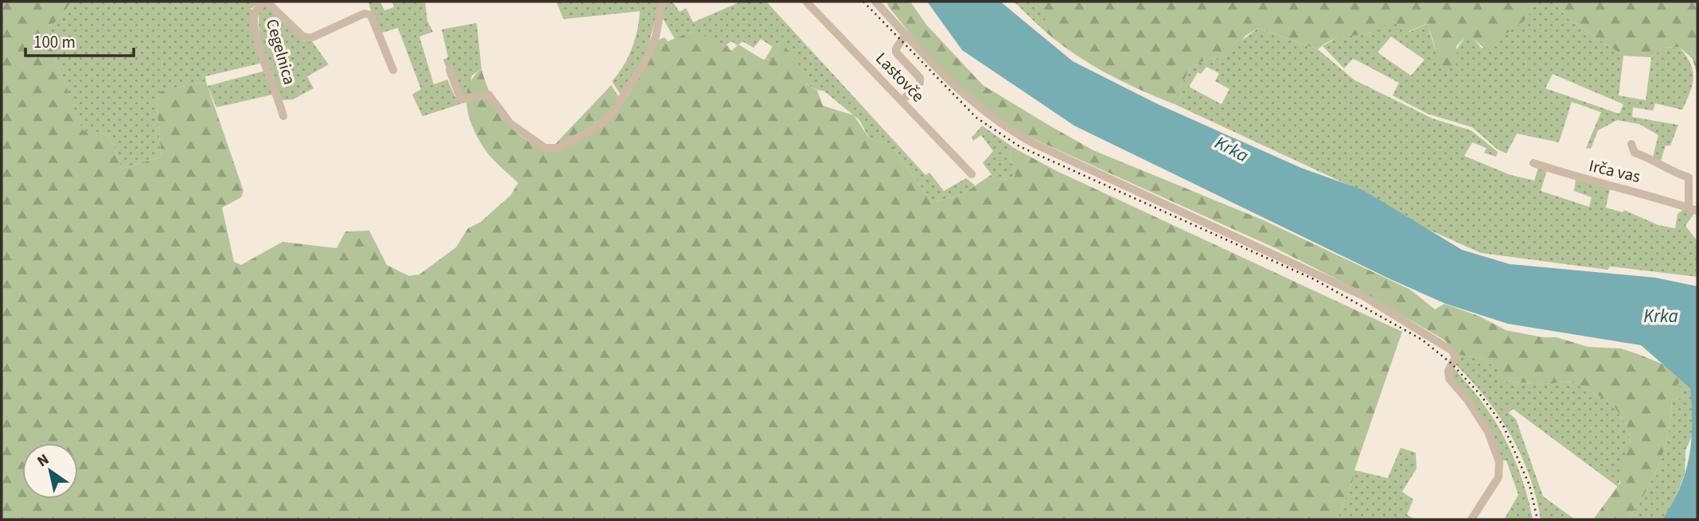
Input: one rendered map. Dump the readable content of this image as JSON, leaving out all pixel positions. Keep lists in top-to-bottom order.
{
  "streets": {
    "street": ["Cegelnica", "Lastovče", "Irča vas"]
  },
  "water": ["Krka"],
  "scale_bar": "100 m",
  "north": "top left"
}
